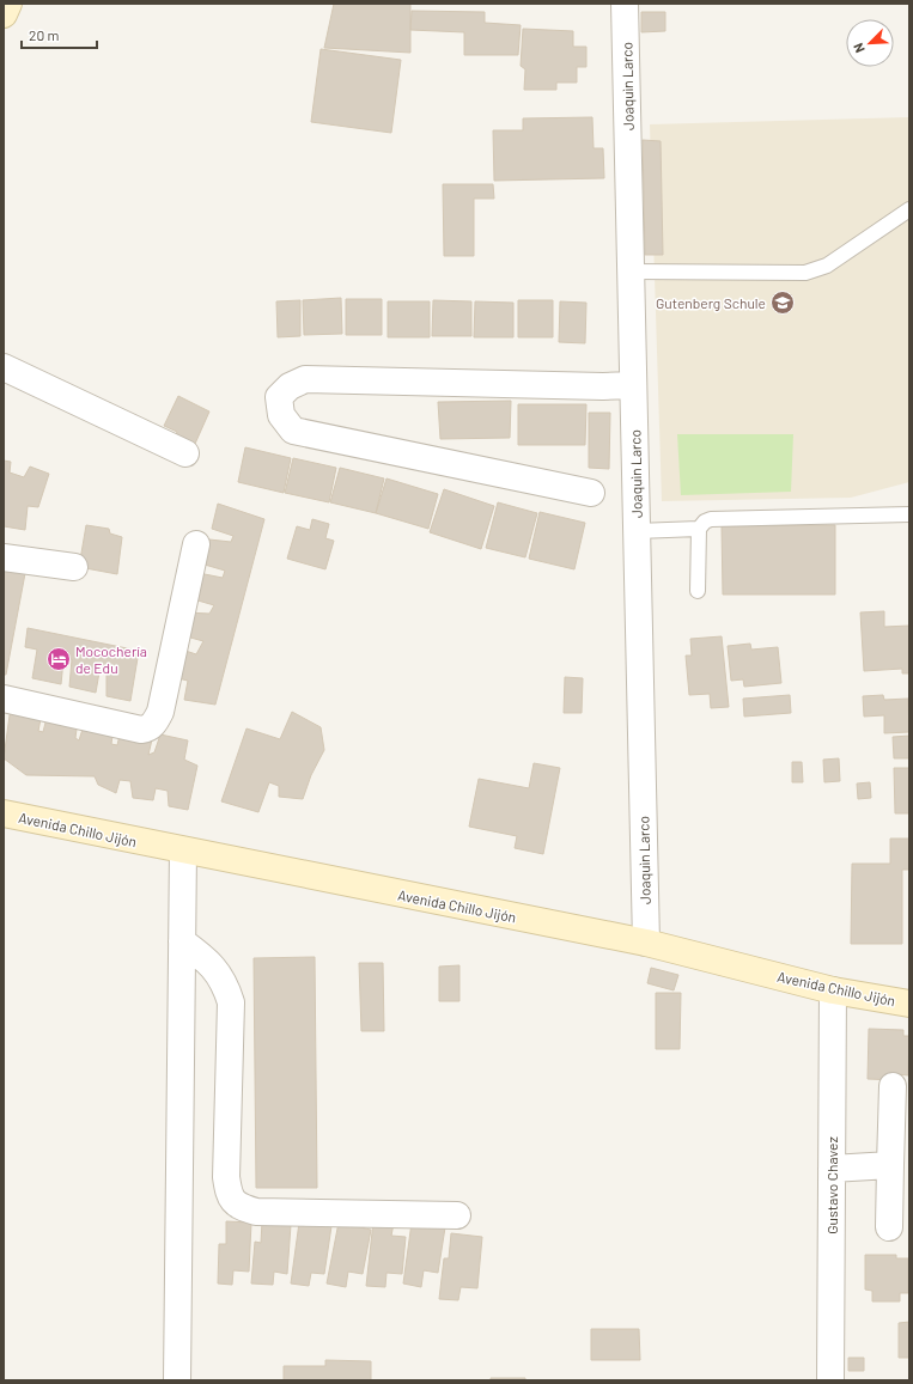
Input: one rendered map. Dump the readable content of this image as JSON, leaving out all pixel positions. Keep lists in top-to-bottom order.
{
  "streets": {
    "street": ["Joaquìn Larco", "Avenida Chillo Jijón", "Gustavo Chavez"]
  },
  "crossings": [
    ["Joaquìn Larco", "Avenida Chillo Jijón"],
    ["Avenida Chillo Jijón", "Gustavo Chavez"]
  ],
  "places": {
    "school or university": ["Gutenberg Schule"],
    "hotel": ["Mocochería de Edu"]
  },
  "scale_bar": "20 m",
  "north": "bottom left"
}
